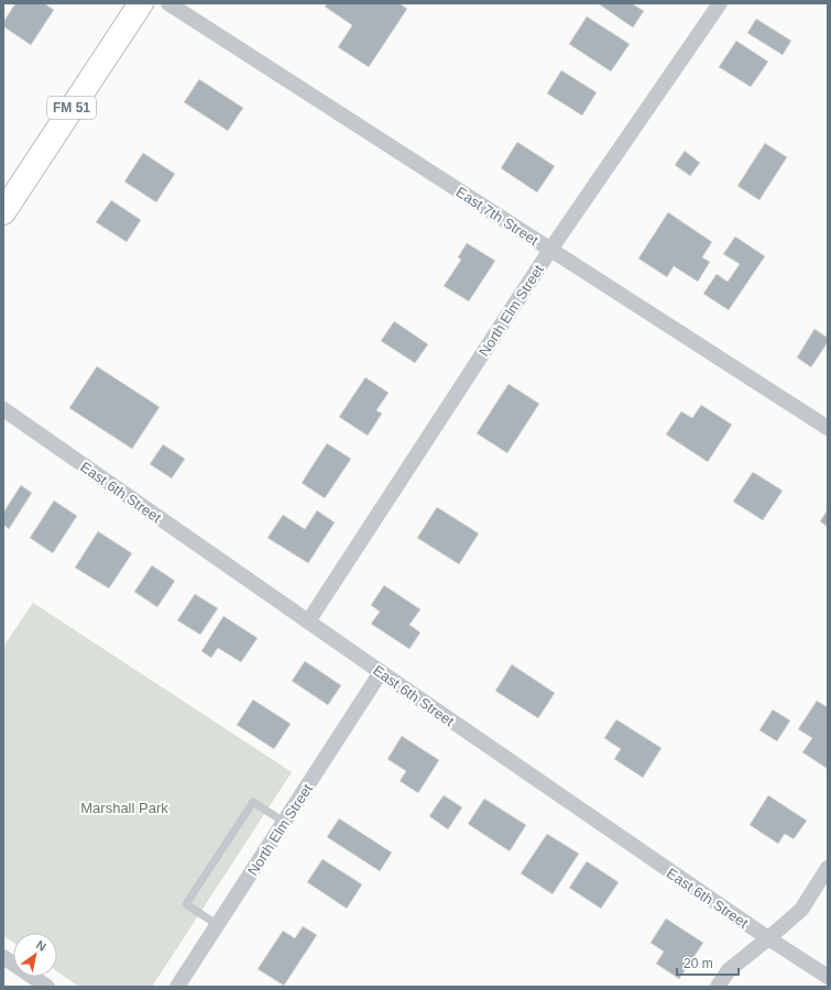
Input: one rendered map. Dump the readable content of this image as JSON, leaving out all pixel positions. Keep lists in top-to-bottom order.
{
  "streets": {
    "main road": ["FM 51"],
    "street": ["East 7th Street", "North Elm Street", "East 6th Street"]
  },
  "crossings": [
    ["East 7th Street", "North Elm Street"],
    ["North Elm Street", "East 6th Street"]
  ],
  "parks": ["Marshall Park"],
  "scale_bar": "20 m",
  "north": "top right"
}
